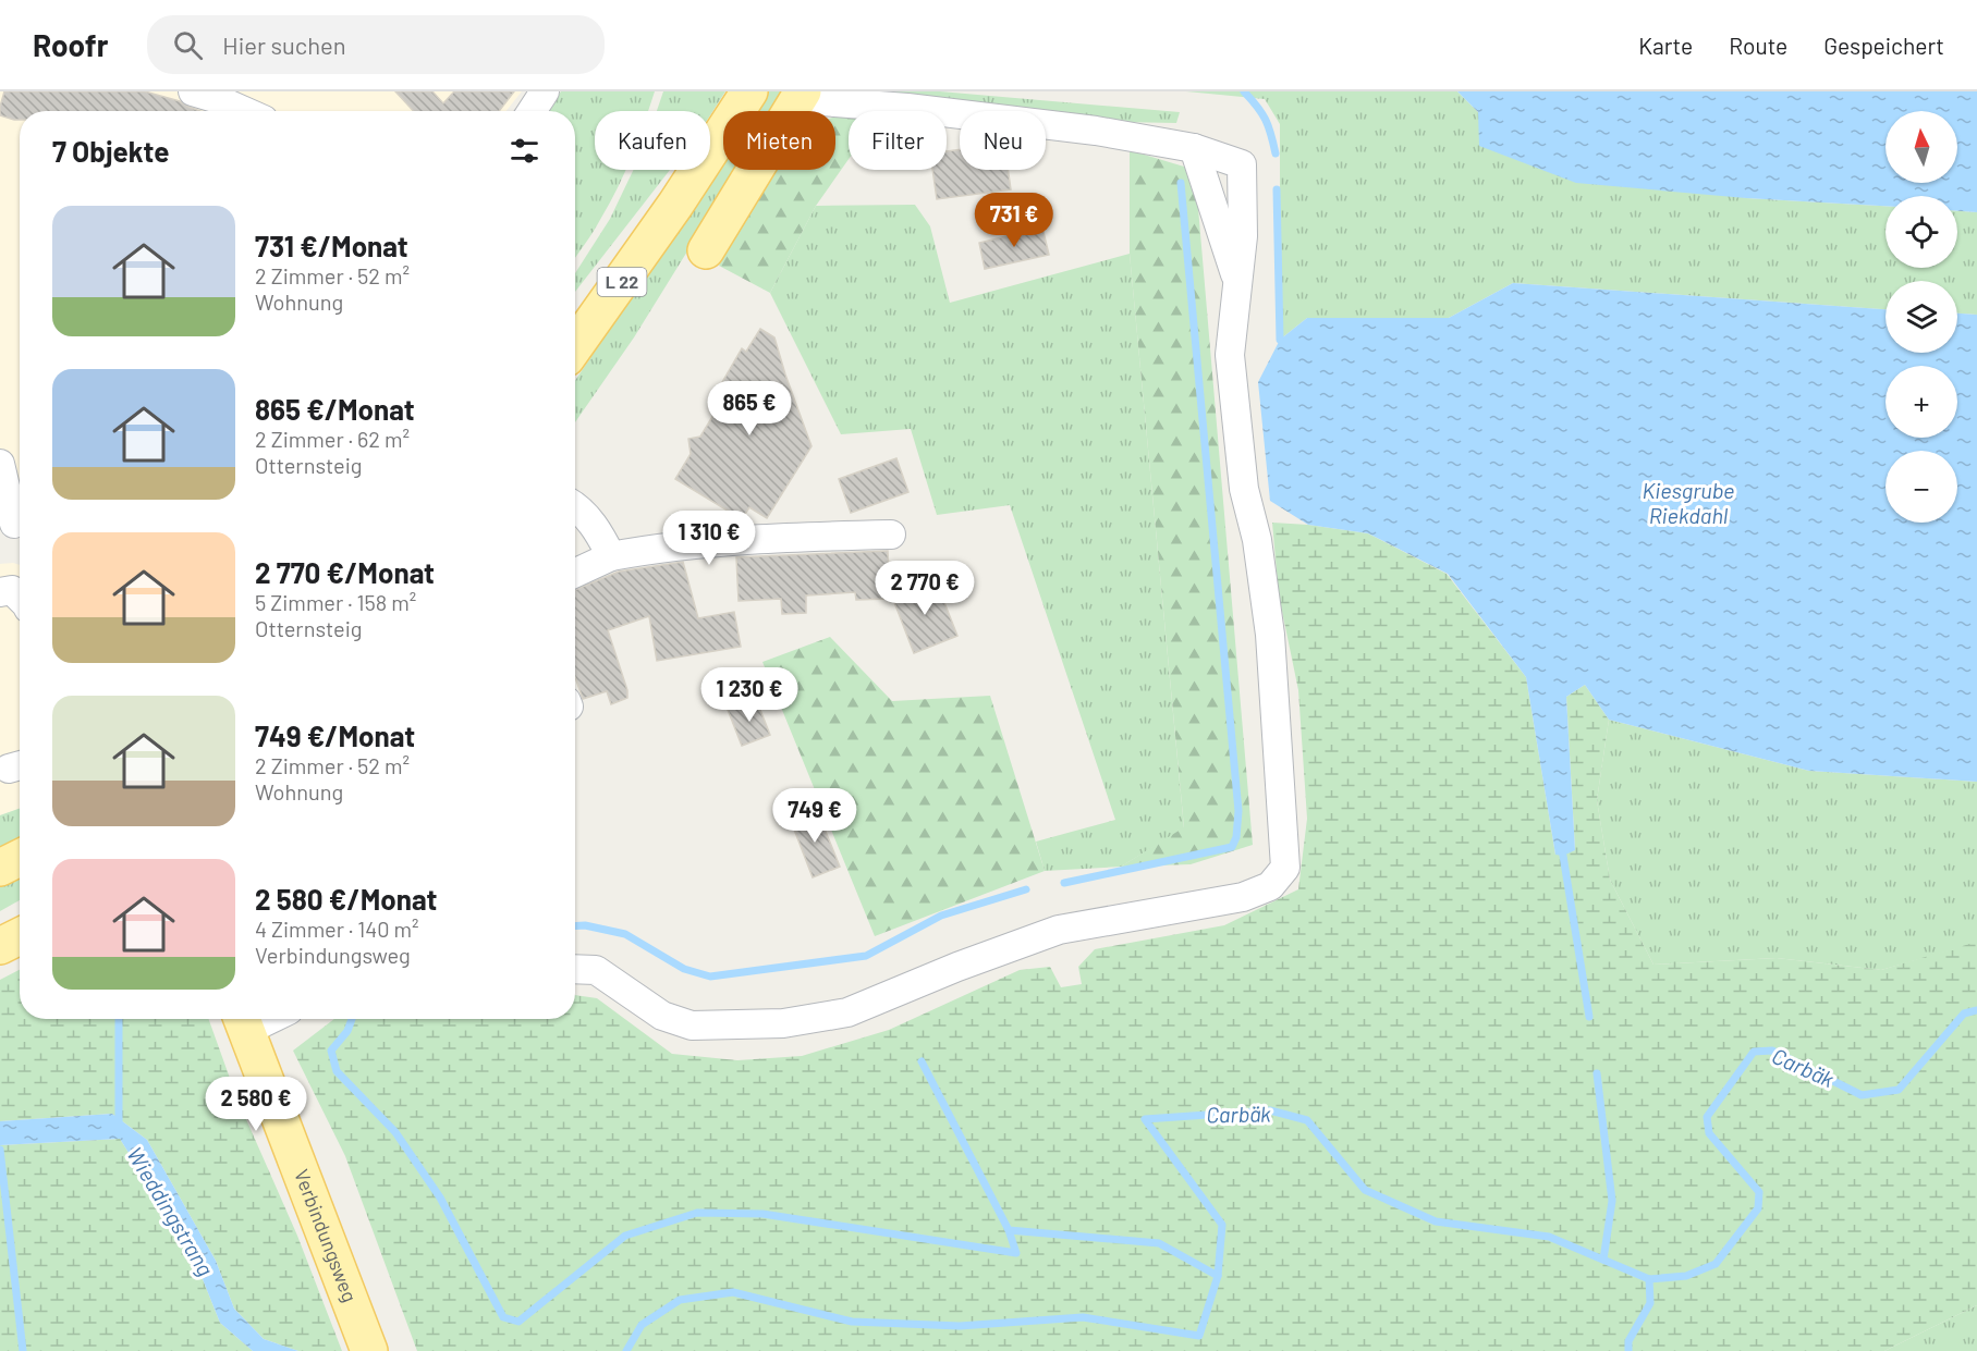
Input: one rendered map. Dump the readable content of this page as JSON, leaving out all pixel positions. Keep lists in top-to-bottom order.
{
  "streets": {
    "main road": ["L 22", "Verbindungsweg"]
  },
  "water": ["Kiesgrube Riekdahl", "Carbäk", "Wieddingstrang"],
  "north": "top",
  "page": {
    "header": "Roofr",
    "search": "Hier suchen",
    "nav": ["Karte", "Route", "Gespeichert"],
    "map_buttons": ["+", "−"],
    "chip": [
      "Kaufen",
      "Mieten",
      "Filter",
      "Neu"
    ],
    "heading": "7 Objekte",
    "list": [
      {
        "name": "731 €/Monat",
        "note": "2 Zimmer · 52 m² · Wohnung"
      },
      {
        "name": "865 €/Monat",
        "note": "2 Zimmer · 62 m² · Otternsteig"
      },
      {
        "name": "2 770 €/Monat",
        "note": "5 Zimmer · 158 m² · Otternsteig"
      },
      {
        "name": "749 €/Monat",
        "note": "2 Zimmer · 52 m² · Wohnung"
      },
      {
        "name": "2 580 €/Monat",
        "note": "4 Zimmer · 140 m² · Verbindungsweg"
      }
    ],
    "price": [
      "731 €",
      "865 €",
      "1 310 €",
      "2 770 €",
      "1 230 €",
      "749 €",
      "2 580 €"
    ]
  }
}
